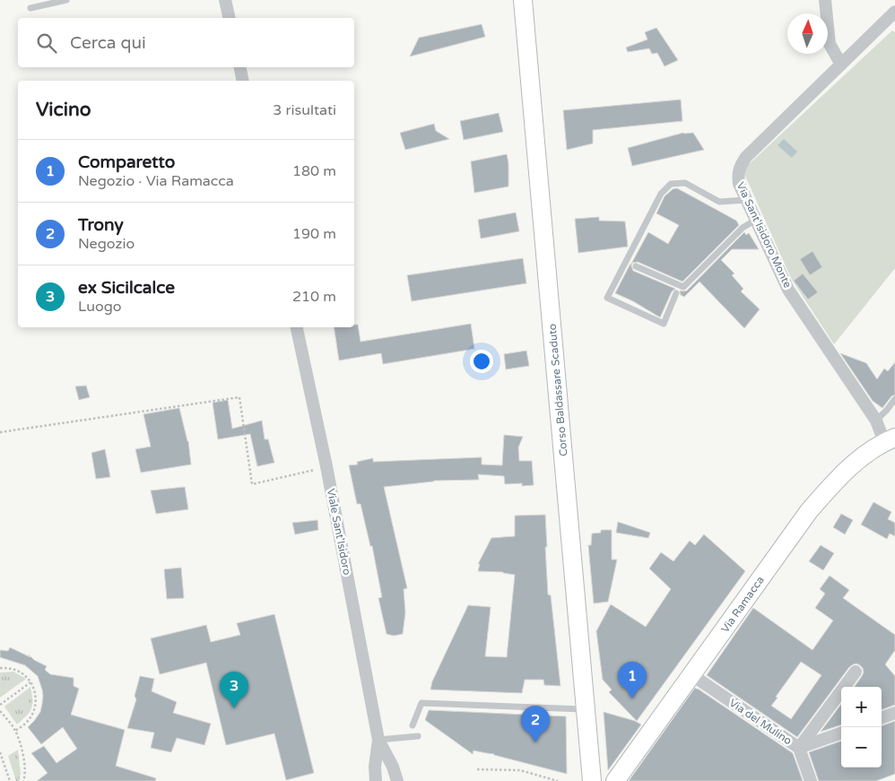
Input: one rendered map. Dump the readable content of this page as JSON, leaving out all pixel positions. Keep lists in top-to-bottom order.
{
  "streets": {
    "street": [
      "Via Sant'Isidoro Monte",
      "Corso Baldassare Scaduto",
      "Viale Sant'Isidoro",
      "Via Ramacca",
      "Via del Mulino"
    ]
  },
  "crossings": [
    ["Via Sant'Isidoro Monte", "Via Ramacca"],
    ["Via Ramacca", "Via del Mulino"]
  ],
  "north": "top",
  "page": {
    "search": "Cerca qui",
    "heading": ["Vicino", "3 risultati"],
    "list": [
      {
        "mark": "1",
        "name": "Comparetto",
        "note": "Negozio · Via Ramacca",
        "value": "180 m"
      },
      {
        "mark": "2",
        "name": "Trony",
        "note": "Negozio",
        "value": "190 m"
      },
      {
        "mark": "3",
        "name": "ex Sicilcalce",
        "note": "Luogo",
        "value": "210 m"
      }
    ],
    "pins": ["1", "3", "2"],
    "map_buttons": ["+", "−"]
  }
}
